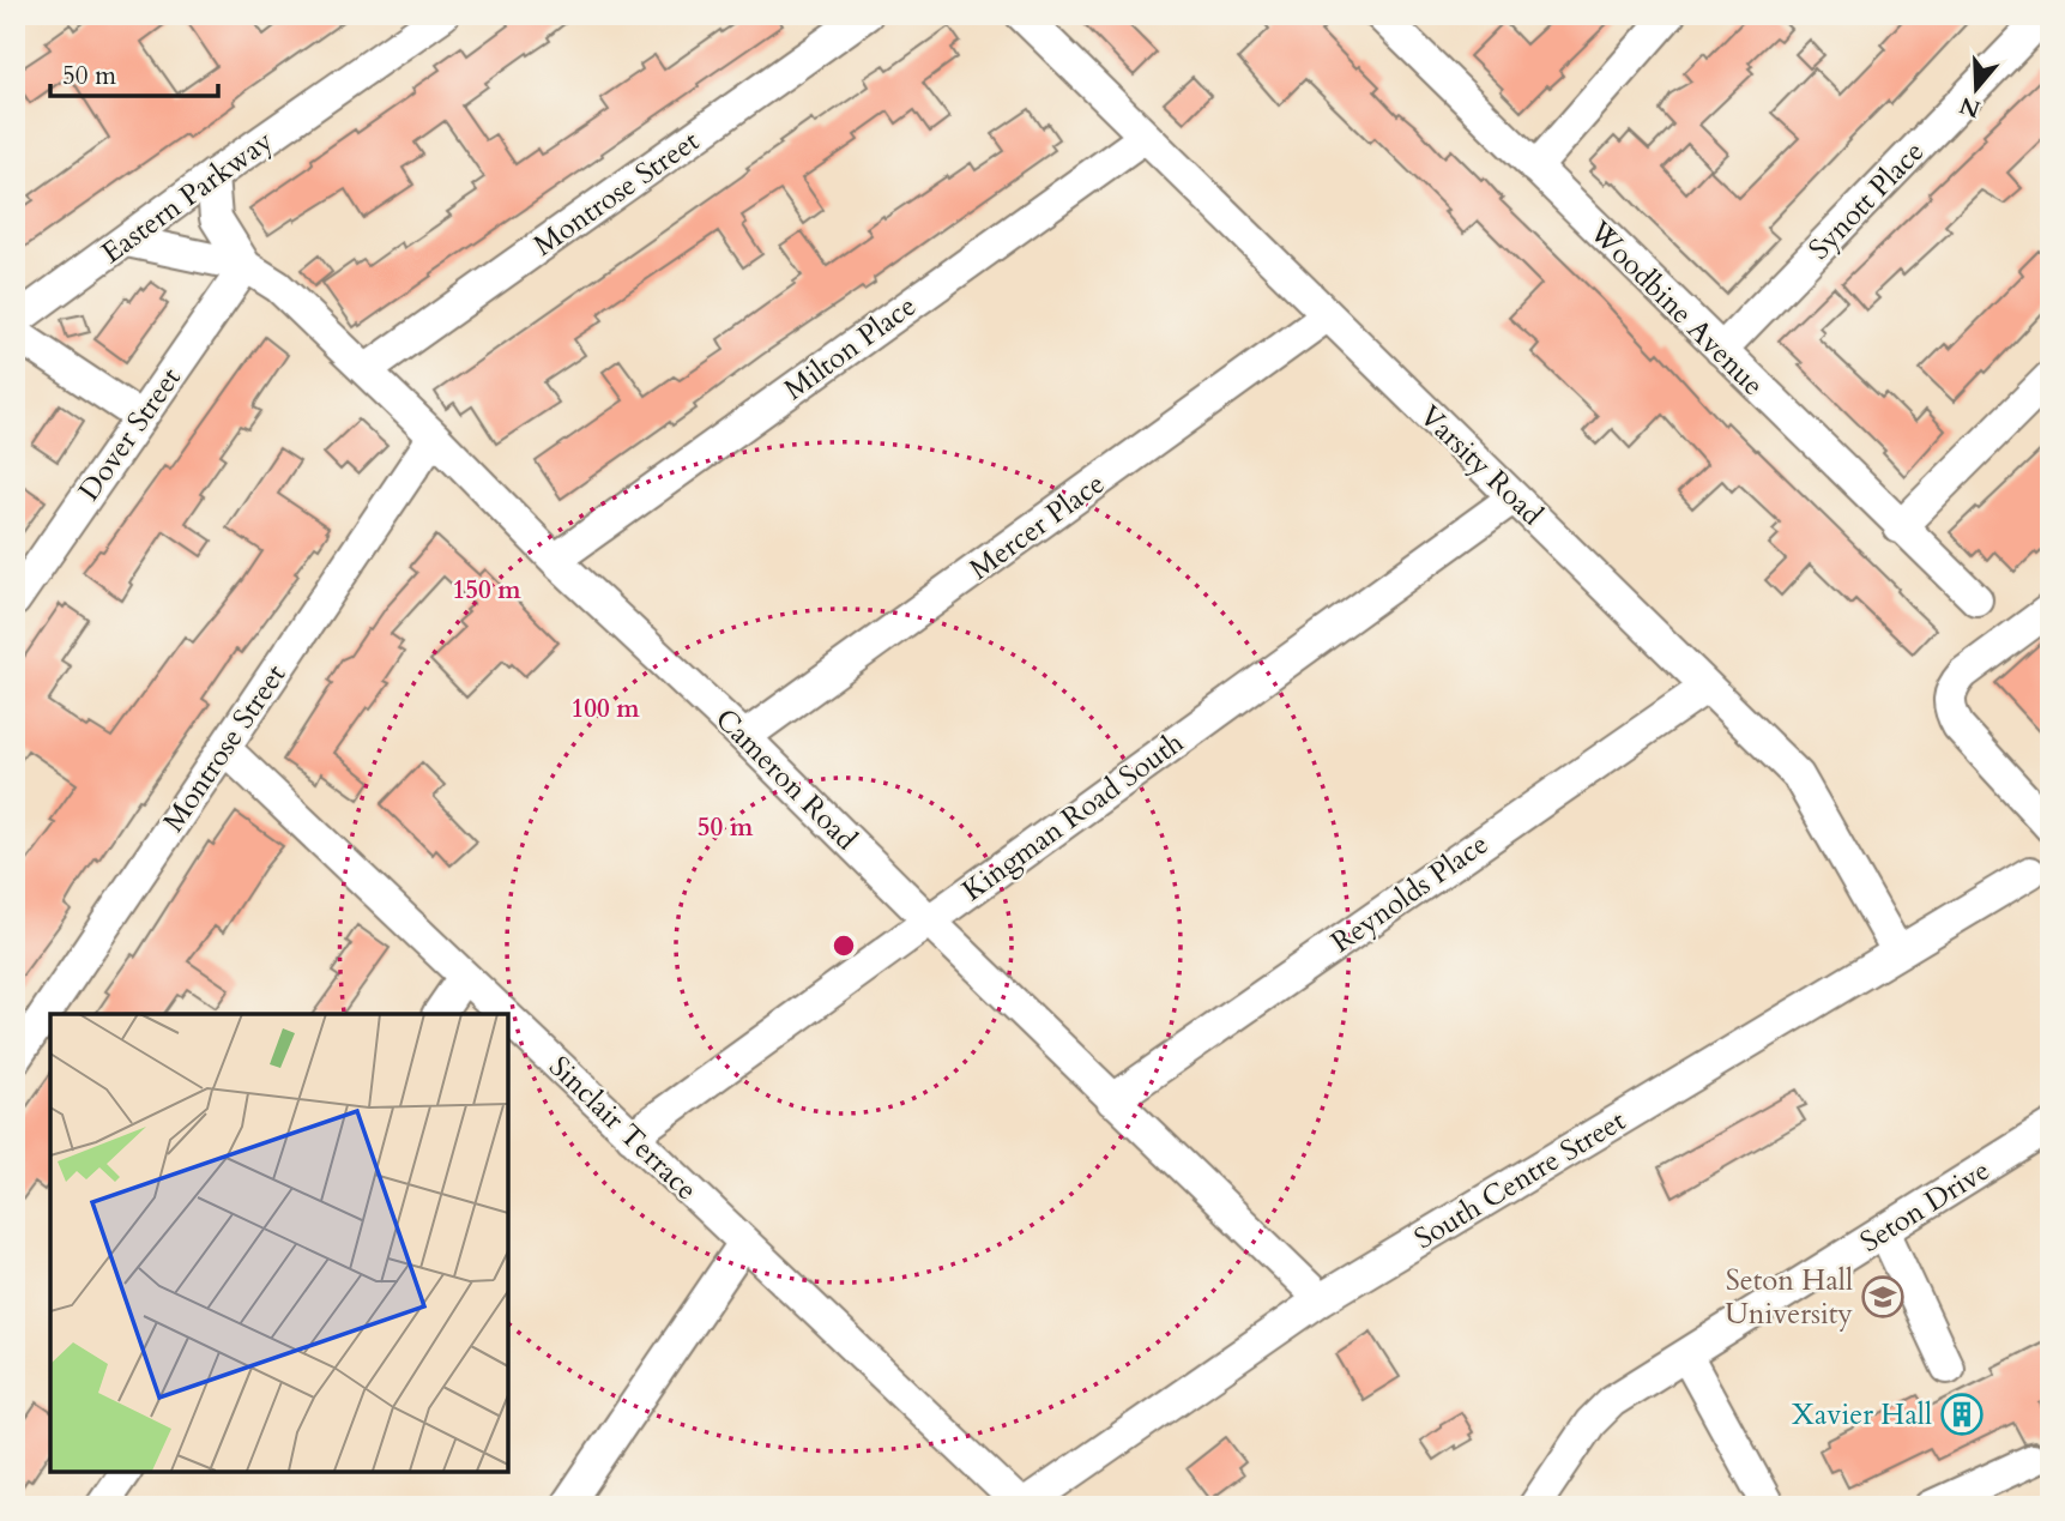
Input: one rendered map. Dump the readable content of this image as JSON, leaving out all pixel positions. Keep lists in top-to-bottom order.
{
  "streets": {
    "street": [
      "Montrose Street",
      "Eastern Parkway",
      "Synott Place",
      "Woodbine Avenue",
      "Milton Place",
      "Dover Street",
      "Varsity Road",
      "Mercer Place",
      "Cameron Road",
      "Kingman Road South",
      "Reynolds Place",
      "Sinclair Terrace",
      "South Centre Street",
      "Seton Drive"
    ]
  },
  "crossings": [
    ["Montrose Street", "Cameron Road"],
    ["Montrose Street", "Sinclair Terrace"],
    ["Eastern Parkway", "Cameron Road"],
    ["Synott Place", "Woodbine Avenue"],
    ["Milton Place", "Varsity Road"],
    ["Milton Place", "Cameron Road"],
    ["Dover Street", "Cameron Road"],
    ["Varsity Road", "Mercer Place"],
    ["Varsity Road", "Kingman Road South"],
    ["Varsity Road", "Reynolds Place"],
    ["Varsity Road", "South Centre Street"],
    ["Mercer Place", "Cameron Road"],
    ["Cameron Road", "Kingman Road South"],
    ["Cameron Road", "Reynolds Place"],
    ["Cameron Road", "South Centre Street"],
    ["Kingman Road South", "Sinclair Terrace"],
    ["Sinclair Terrace", "South Centre Street"]
  ],
  "places": {
    "school or university": ["Seton Hall University"],
    "building": ["Xavier Hall"]
  },
  "scale_bar": "50 m",
  "north": "bottom",
  "rings": ["150 m", "100 m", "50 m"]
}
